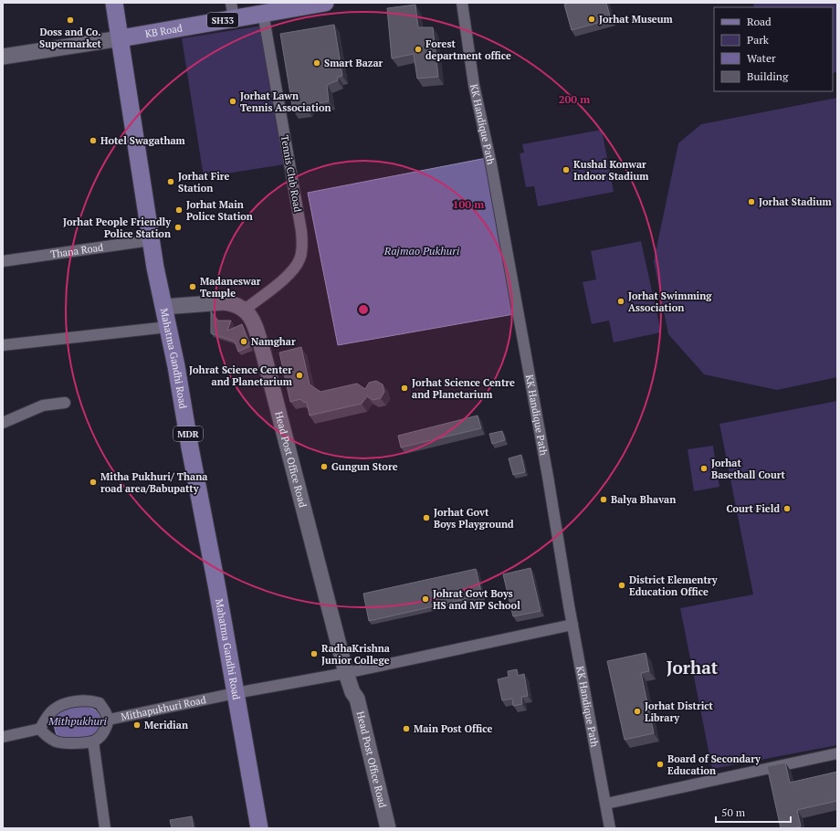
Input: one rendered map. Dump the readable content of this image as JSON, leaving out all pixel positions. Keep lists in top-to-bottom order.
{
  "streets": {
    "main road": [
      "SH33",
      "KB Road",
      "Mahatma Gandhi Road",
      "MDR"
    ],
    "street": [
      "KK Handique Path",
      "Tennis Club Road",
      "Thana Road",
      "Head Post Office Road",
      "Mithapukhuri Road"
    ]
  },
  "crossings": [
    ["KB Road", "Tennis Club Road"],
    ["KB Road", "Mahatma Gandhi Road"],
    ["KK Handique Path", "Mithapukhuri Road"],
    ["Tennis Club Road", "Head Post Office Road"],
    ["Thana Road", "Mahatma Gandhi Road"],
    ["Mahatma Gandhi Road", "Mithapukhuri Road"],
    ["Head Post Office Road", "Mithapukhuri Road"]
  ],
  "districts": ["Jorhat"],
  "water": ["Rajmao Pukhuri", "Mithpukhuri"],
  "places": [
    "Jorhat Museum",
    "Doss and Co. Supermarket",
    "Forest department office",
    "Smart Bazar",
    "Jorhat Lawn Tennis Association",
    "Hotel Swagatham",
    "Kushal Konwar Indoor Stadium",
    "Jorhat Fire Station",
    "Jorhat Stadium",
    "Jorhat Main Police Station",
    "Jorhat People Friendly Police Station",
    "Madaneswar Temple",
    "Jorhat Swimming Association",
    "Namghar",
    "Johrat Science Center and Planetarium",
    "Jorhat Science Centre and Planetarium",
    "Gungun Store",
    "Jorhat Basetball Court",
    "Mitha Pukhuri/ Thana road area/Babupatty",
    "Balya Bhavan",
    "Court Field",
    "Jorhat Govt Boys Playground",
    "District Elementry Education Office",
    "Johrat Govt Boys HS and MP School",
    "RadhaKrishna Junior College",
    "Jorhat District Library",
    "Meridian",
    "Main Post Office",
    "Board of Secondary Education"
  ],
  "legend": [
    "Road",
    "Park",
    "Water",
    "Building"
  ],
  "scale_bar": "50 m",
  "rings": ["200 m", "100 m"]
}
